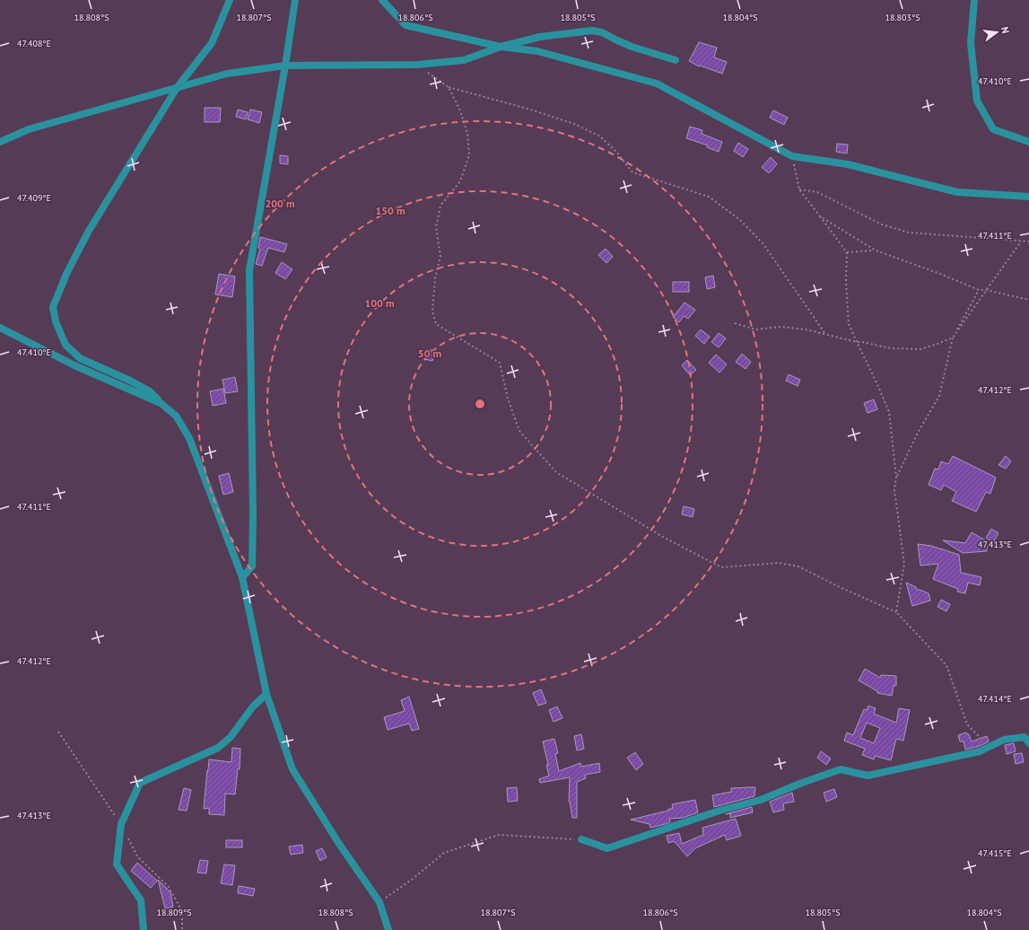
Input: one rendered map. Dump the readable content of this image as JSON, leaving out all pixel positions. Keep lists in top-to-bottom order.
{
  "north": "right",
  "coordinates": [
    "18.808°S",
    "18.807°S",
    "18.806°S",
    "18.805°S",
    "18.804°S",
    "18.803°S",
    "47.408°E",
    "47.410°E",
    "47.409°E",
    "47.411°E",
    "47.412°E",
    "47.413°E",
    "47.414°E",
    "47.415°E",
    "18.809°S"
  ],
  "rings": [
    "200 m",
    "150 m",
    "100 m",
    "50 m"
  ]
}
